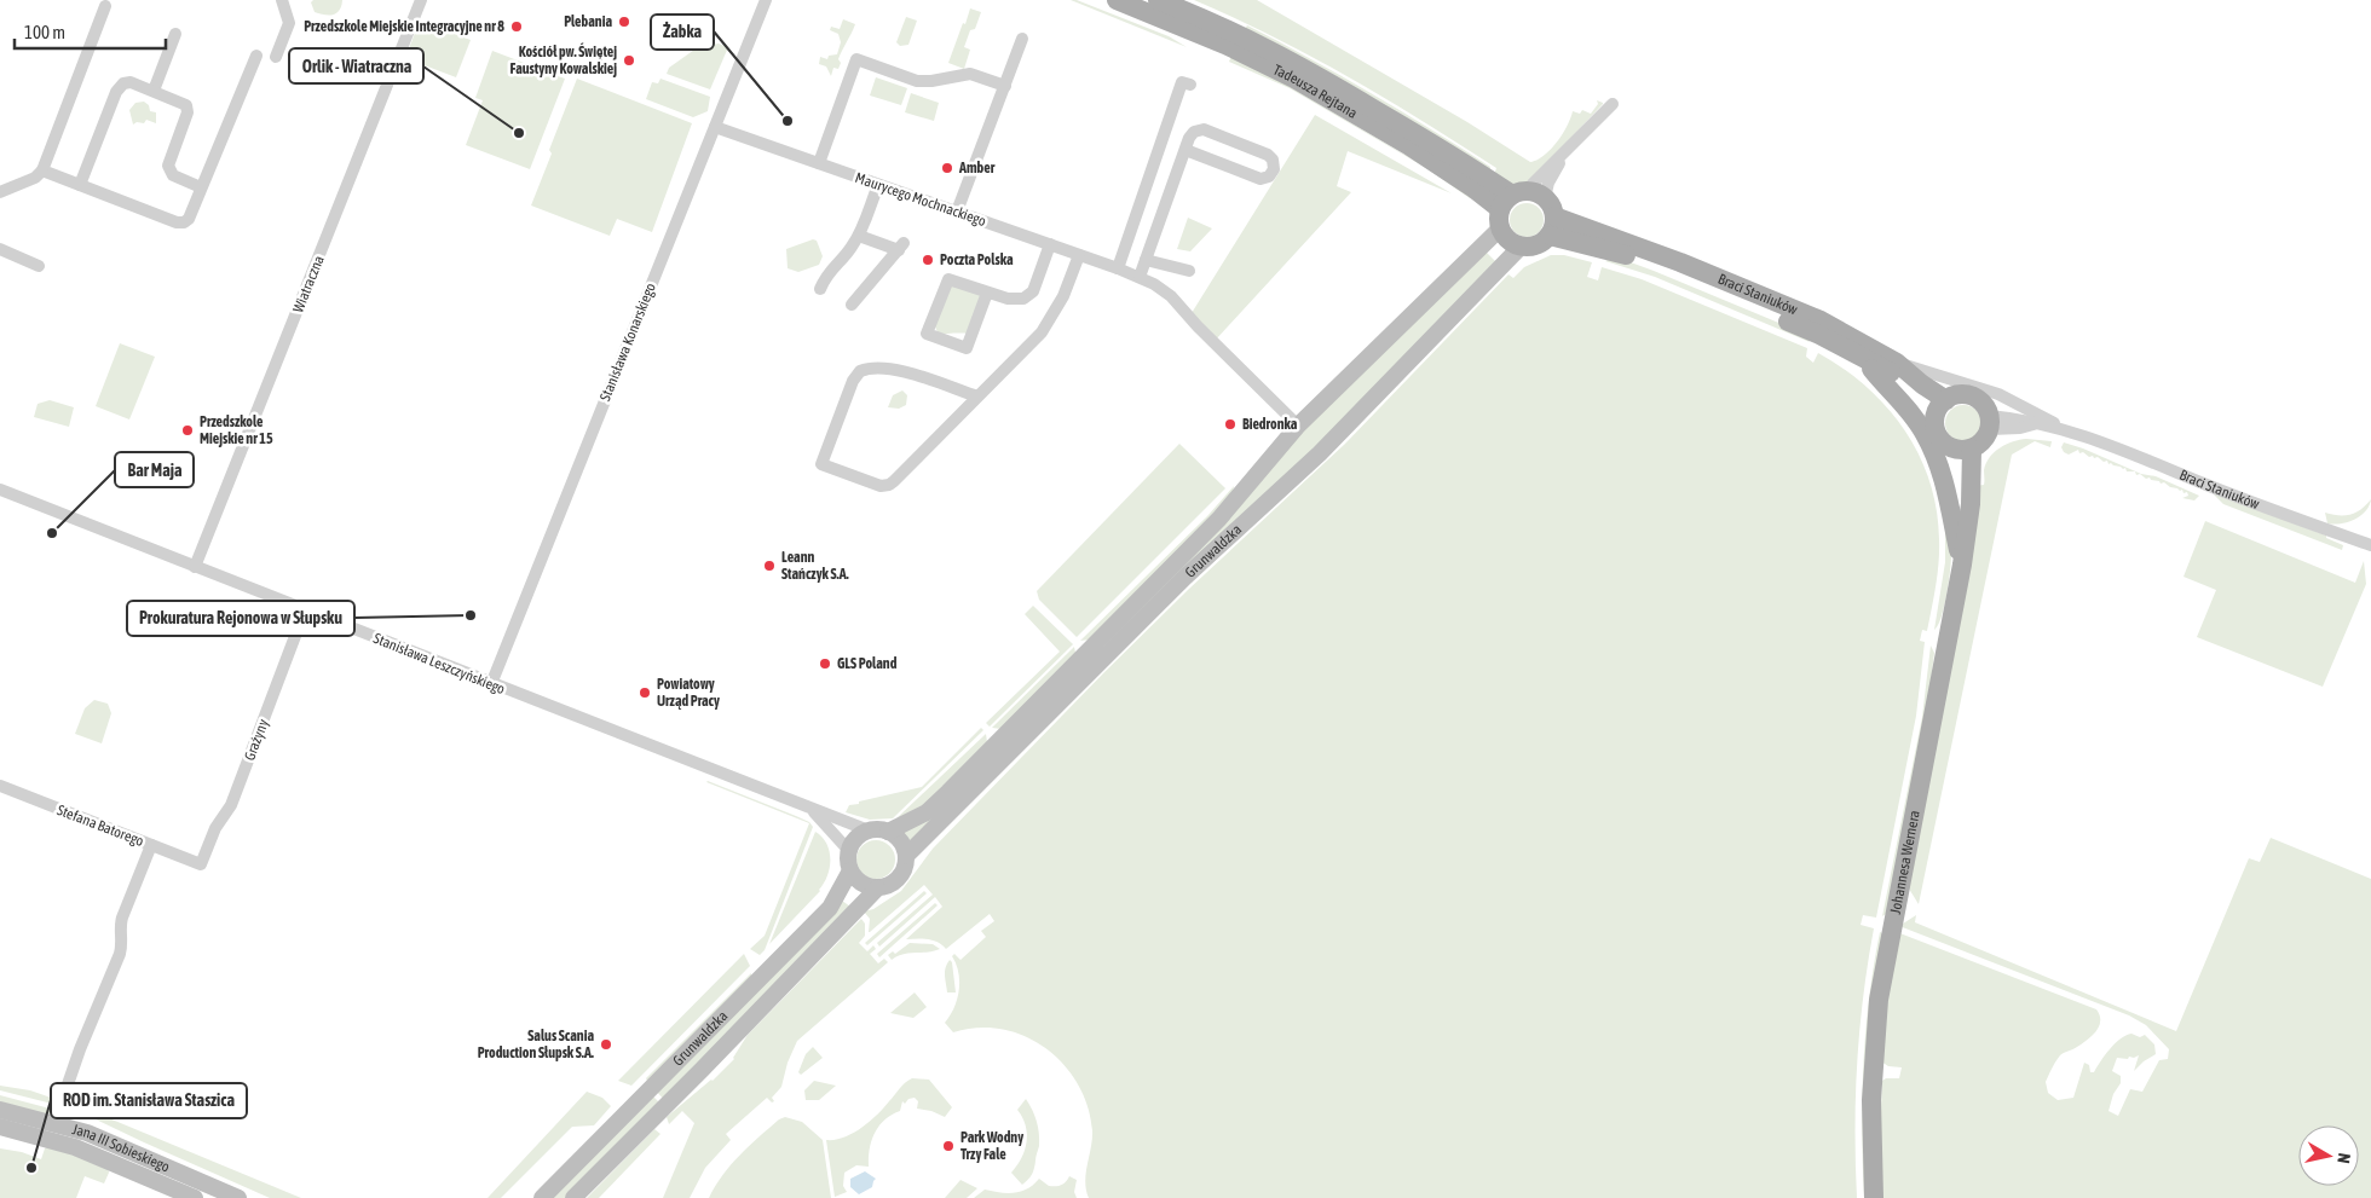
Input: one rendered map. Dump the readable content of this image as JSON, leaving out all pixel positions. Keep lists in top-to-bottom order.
{
  "streets": {
    "main road": ["Tadeusza Rejtana", "Braci Staniuków", "Johannesa Wernera"],
    "street": [
      "Maurycego Mochnackiego",
      "Wiatraczna",
      "Stanisława Konarskiego",
      "Grunwaldzka",
      "Stanisława Leszczyńskiego",
      "Grażyny",
      "Stefana Batorego",
      "Jana III Sobieskiego"
    ]
  },
  "crossings": [
    ["Tadeusza Rejtana", "Grunwaldzka"],
    ["Maurycego Mochnackiego", "Stanisława Konarskiego"],
    ["Maurycego Mochnackiego", "Grunwaldzka"],
    ["Wiatraczna", "Stanisława Leszczyńskiego"],
    ["Braci Staniuków", "Johannesa Wernera"],
    ["Stanisława Konarskiego", "Stanisława Leszczyńskiego"],
    ["Grunwaldzka", "Stanisława Leszczyńskiego"],
    ["Stanisława Leszczyńskiego", "Grażyny"],
    ["Grażyny", "Stefana Batorego"]
  ],
  "places": [
    "Plebania",
    "Przedszkole Miejskie Integracyjne nr 8",
    "Kościół pw. Świętej Faustyny Kowalskiej",
    "Żabka",
    "Orlik - Wiatraczna",
    "Amber",
    "Poczta Polska",
    "Biedronka",
    "Przedszkole Miejskie nr 15",
    "Bar Maja",
    "Leann Stańczyk S.A.",
    "Prokuratura Rejonowa w Słupsku",
    "GLS Poland",
    "Powiatowy Urząd Pracy",
    "Salus Scania Production Słupsk S.A.",
    "Park Wodny Trzy Fale",
    "ROD im. Stanisława Staszica"
  ],
  "scale_bar": "100 m",
  "north": "right"
}
